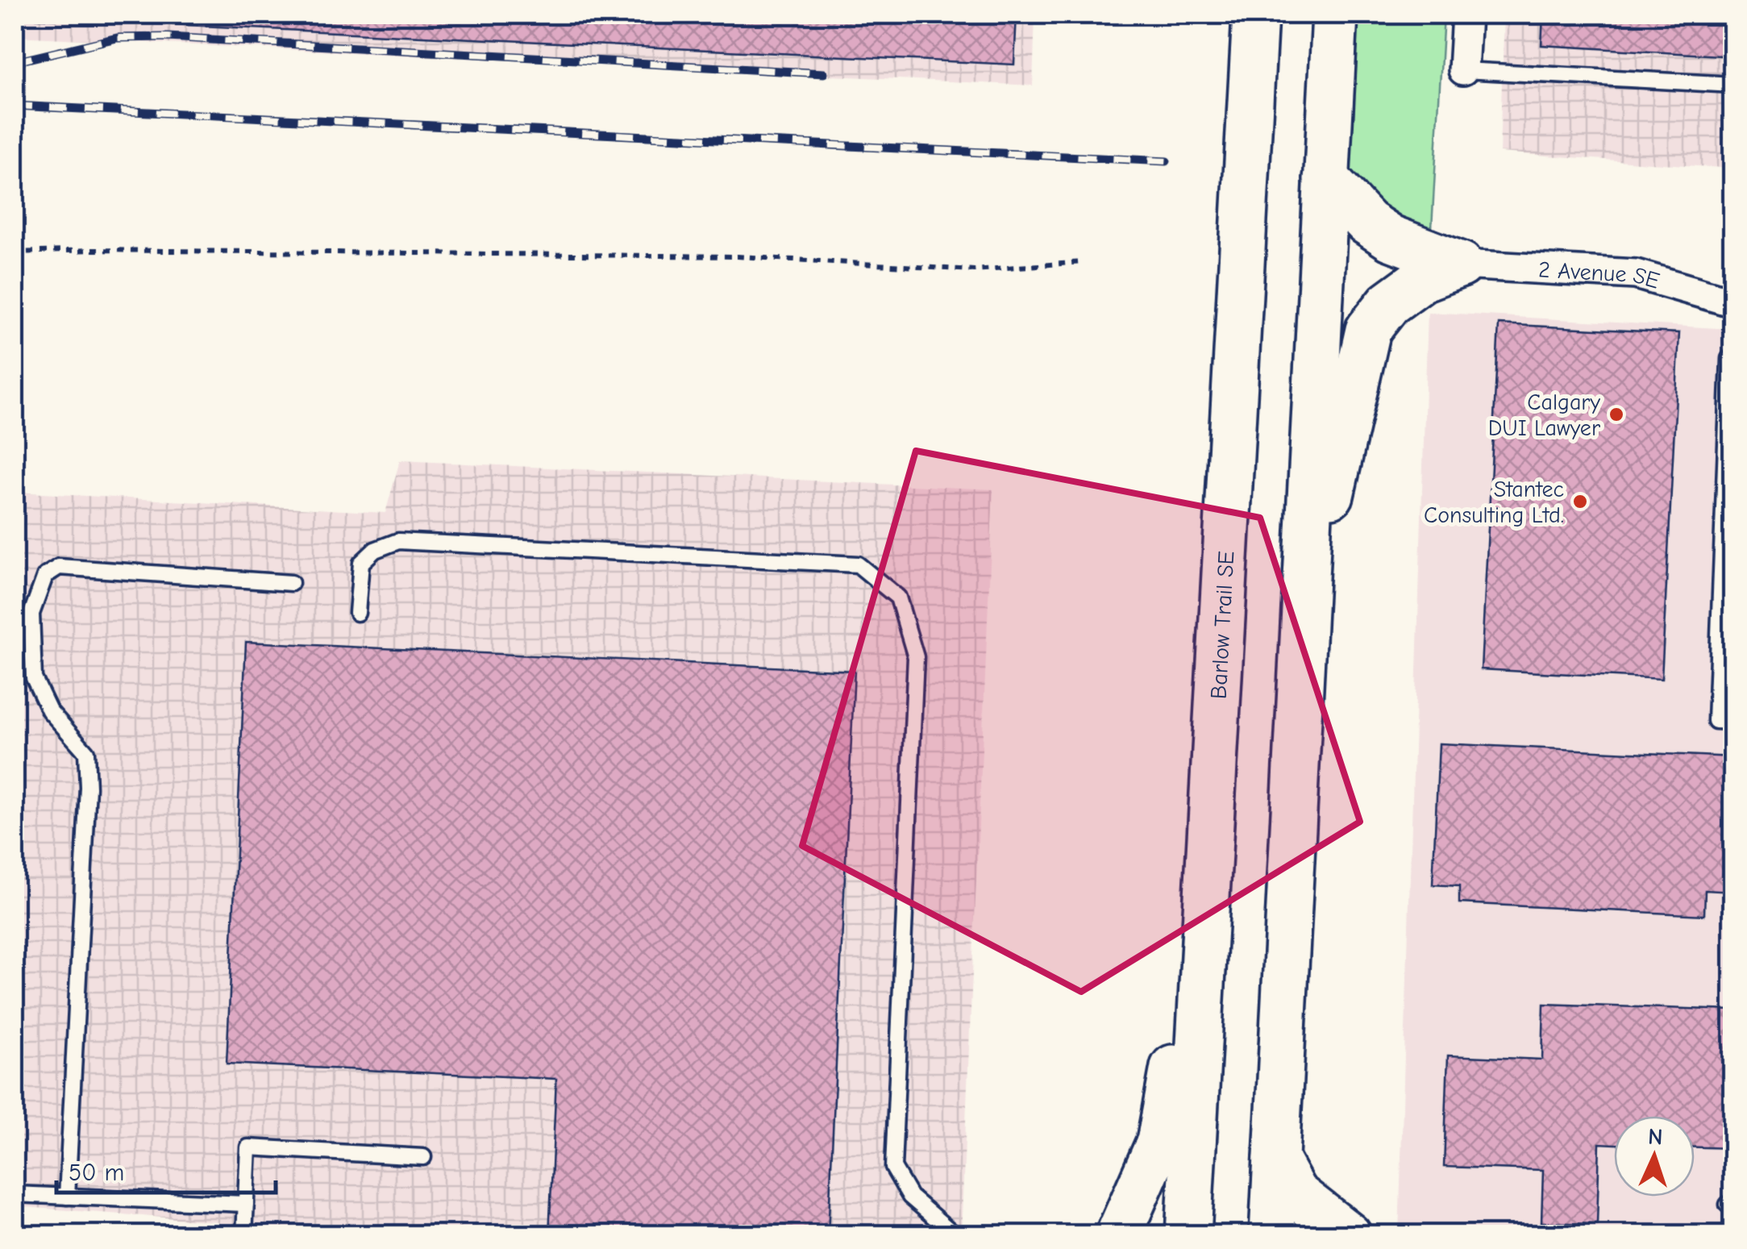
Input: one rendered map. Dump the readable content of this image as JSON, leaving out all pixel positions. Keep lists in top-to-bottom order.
{
  "streets": {
    "main road": ["Barlow Trail SE"],
    "street": ["2 Avenue SE"]
  },
  "places": ["Calgary DUI Lawyer", "Stantec Consulting Ltd."],
  "scale_bar": "50 m",
  "north": "top"
}
